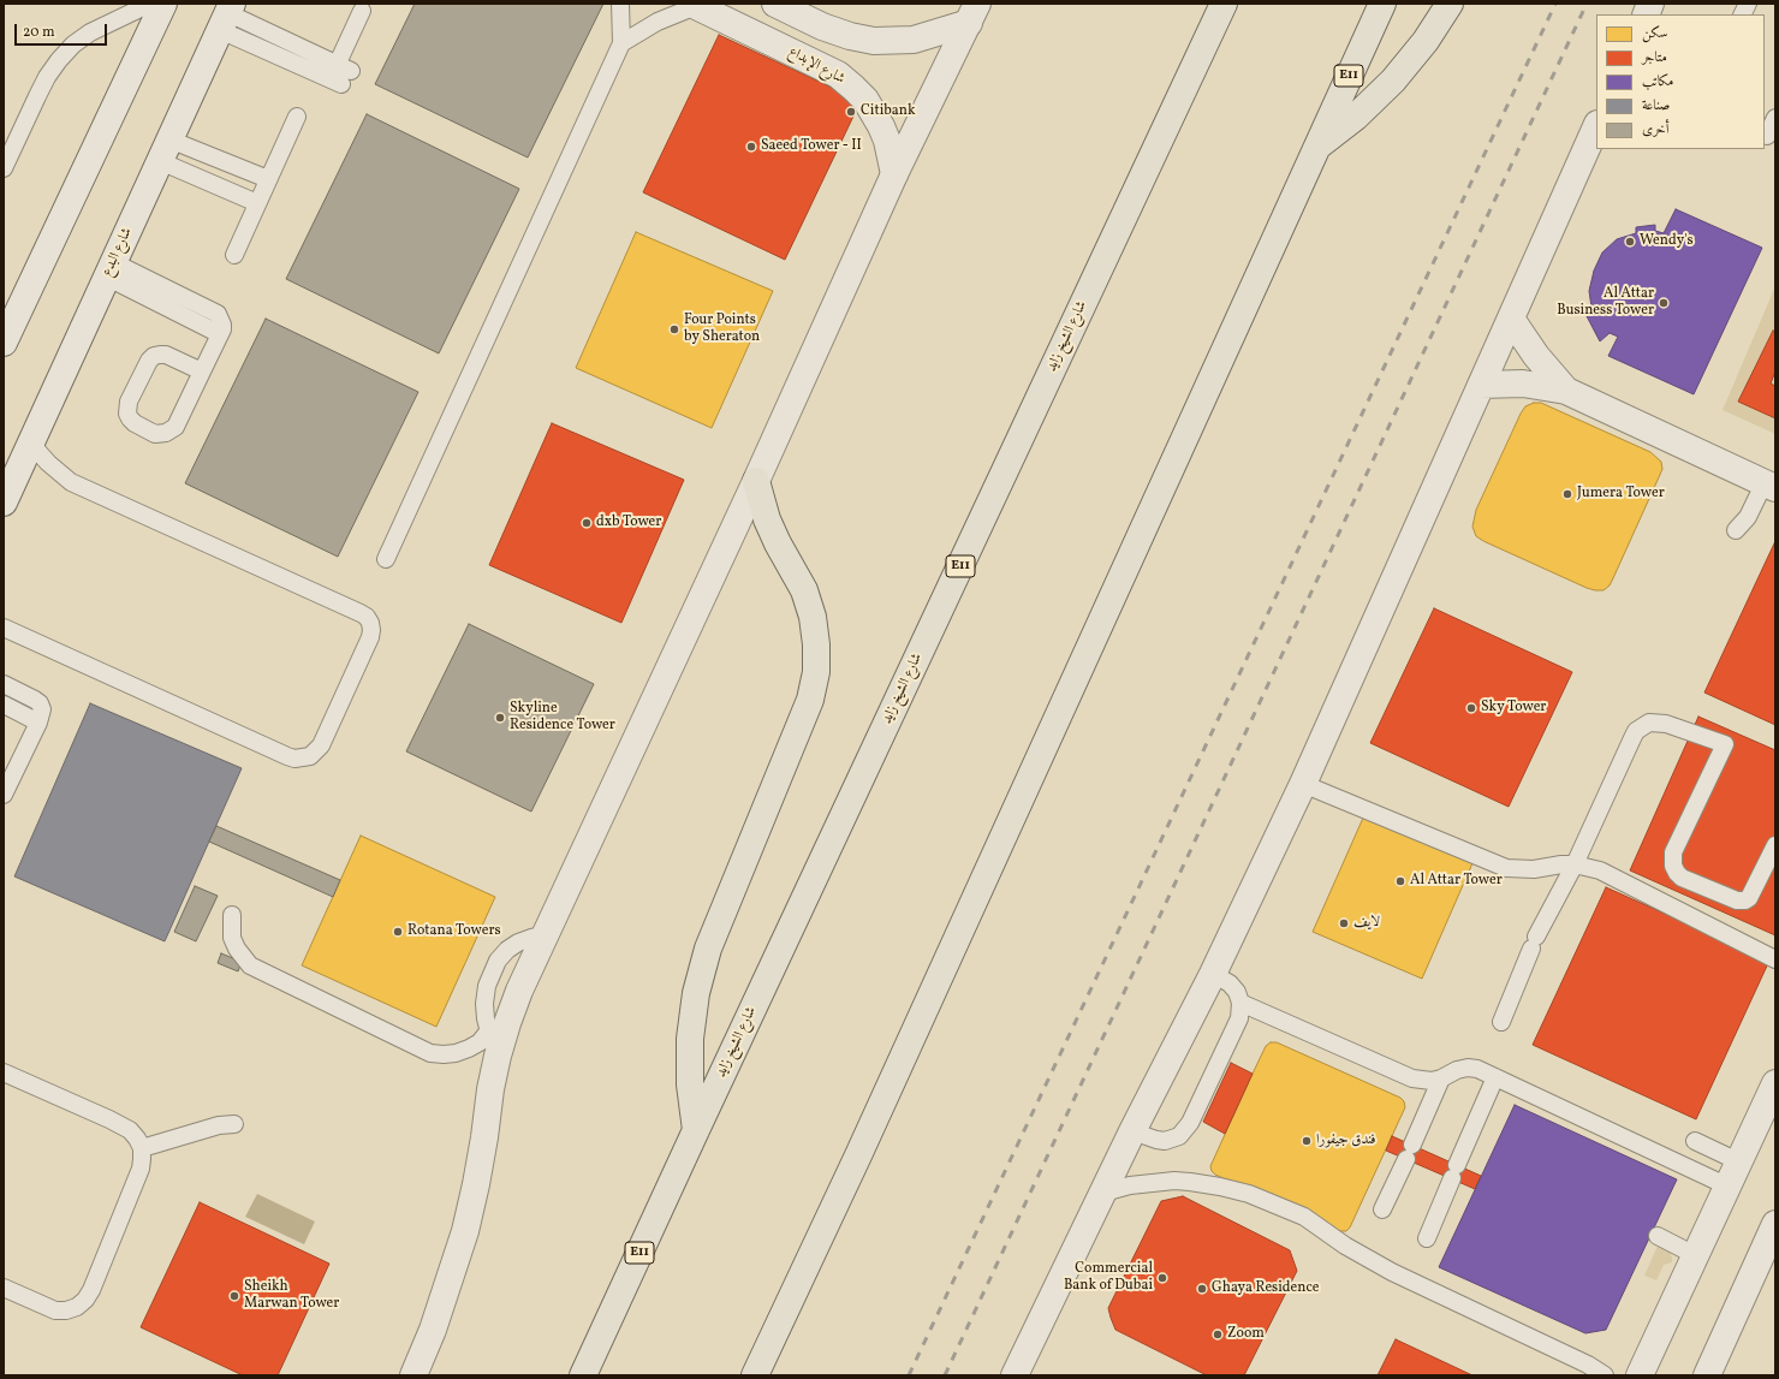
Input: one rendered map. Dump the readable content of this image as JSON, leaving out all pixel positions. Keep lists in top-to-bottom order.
{
  "streets": {
    "highway": ["E11", "شارع الشيخ زايد"],
    "street": ["شارع الإبداع", "شارع البدع"]
  },
  "places": [
    "Citibank",
    "Saeed Tower - II",
    "Wendy's",
    "Al Attar Business Tower",
    "Four Points by Sheraton",
    "Jumera Tower",
    "dxb Tower",
    "Sky Tower",
    "Skyline Residence Tower",
    "Al Attar Tower",
    "لايف",
    "Rotana Towers",
    "فندق جيفورا",
    "Commercial Bank of Dubai",
    "Ghaya Residence",
    "Sheikh Marwan Tower",
    "Zoom"
  ],
  "legend": [
    "سكن",
    "متاجر",
    "مكاتب",
    "صناعة",
    "أخرى"
  ],
  "scale_bar": "20 m"
}
